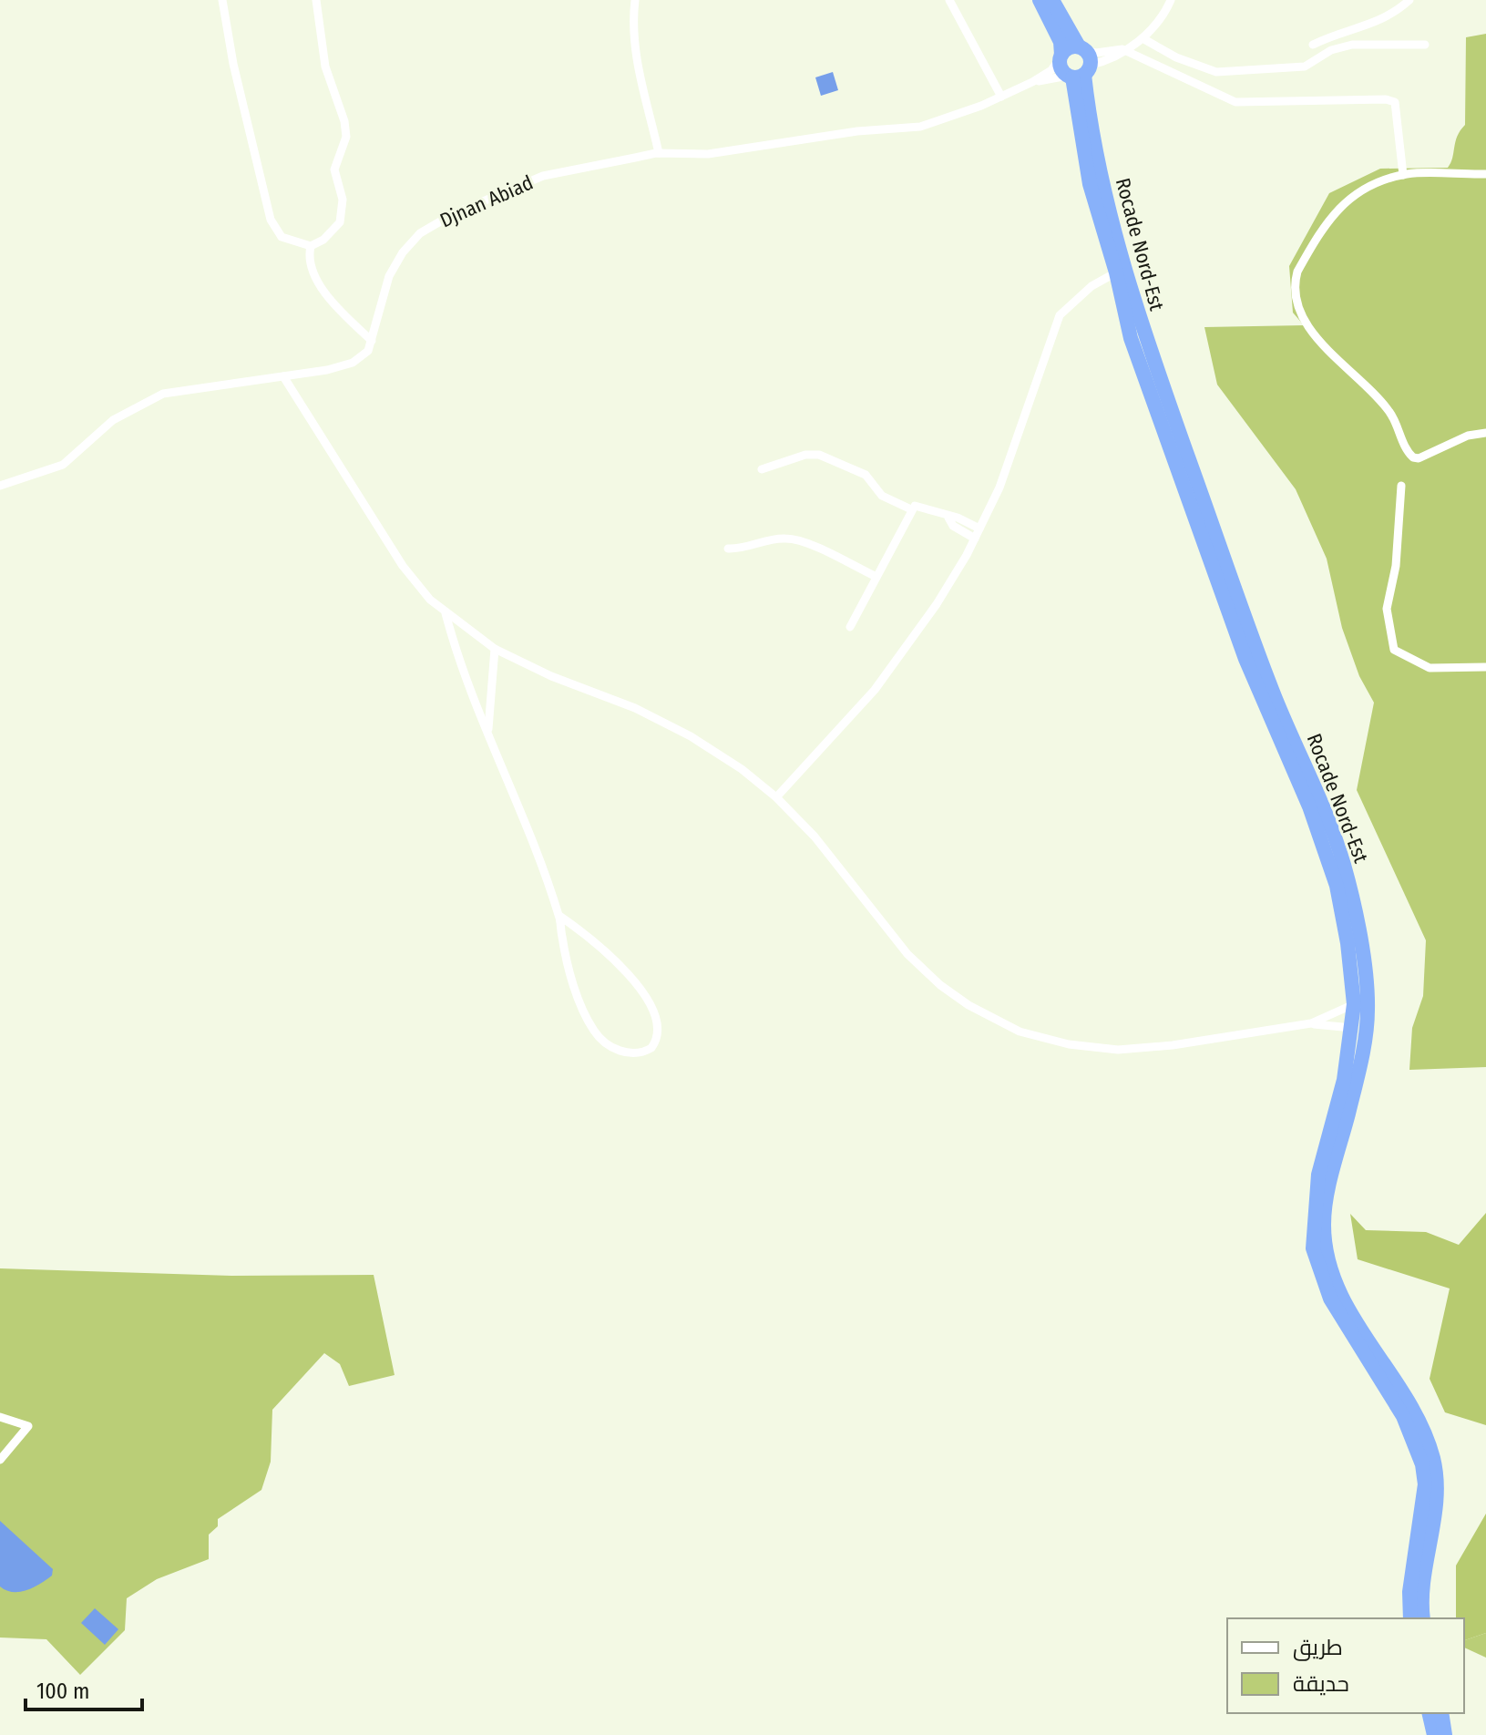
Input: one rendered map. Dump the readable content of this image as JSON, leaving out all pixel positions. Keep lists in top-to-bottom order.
{
  "streets": {
    "highway": ["Rocade Nord-Est"],
    "street": ["Djnan Abiad"]
  },
  "legend": ["طريق", "حديقة"],
  "scale_bar": "100 m"
}
